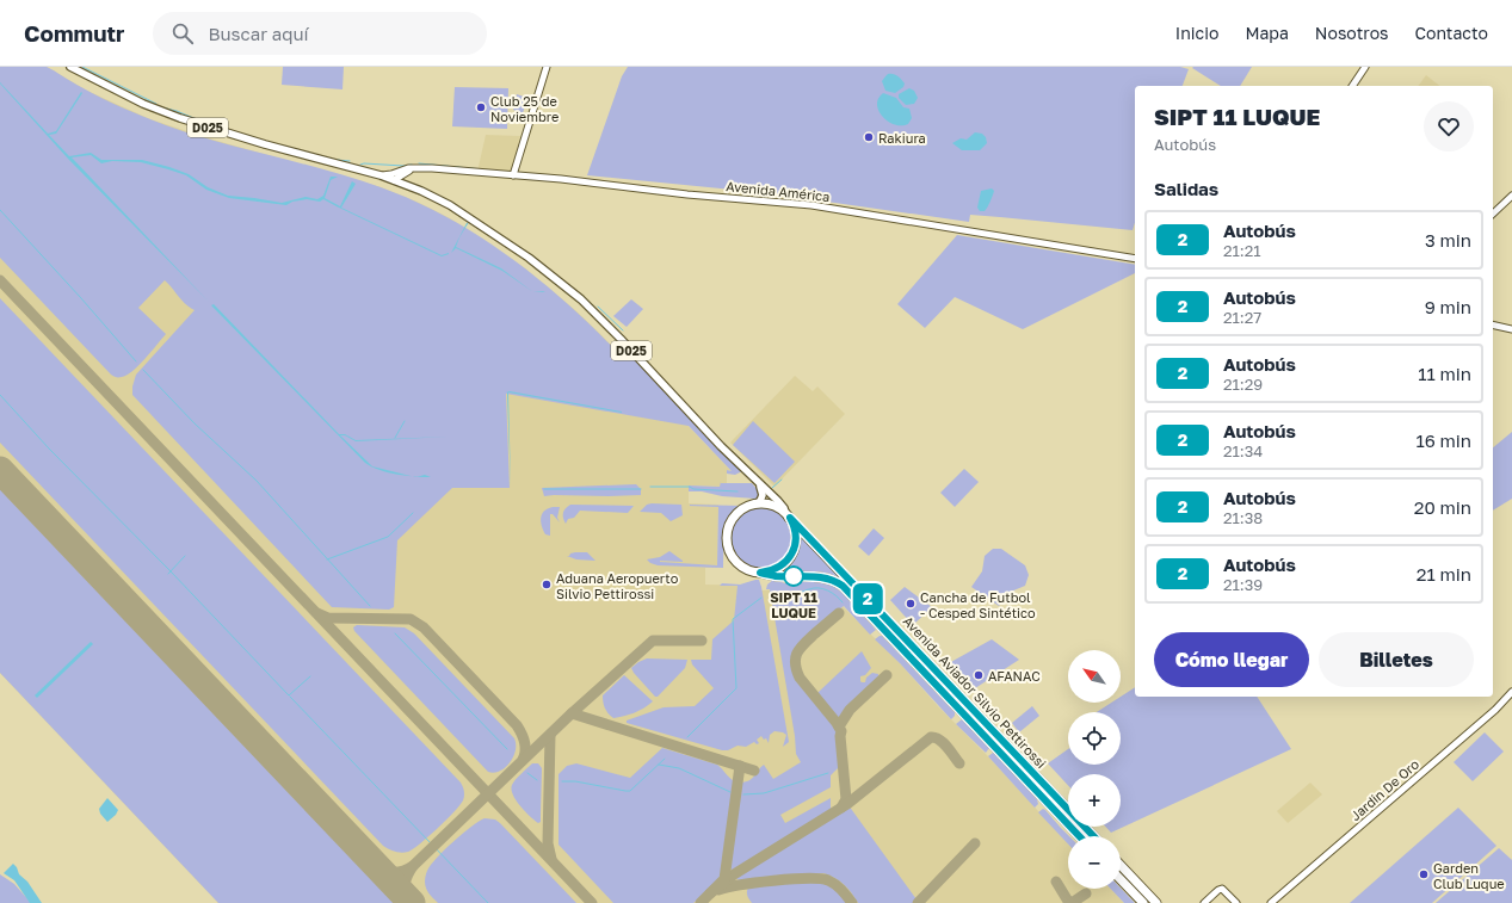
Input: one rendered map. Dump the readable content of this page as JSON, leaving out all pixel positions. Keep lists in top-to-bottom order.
{
  "streets": {
    "highway": ["D025", "Avenida Aviador Silvio Pettirossi"],
    "main road": ["Avenida América", "Jardin De Oro"]
  },
  "crossings": [
    ["D025", "Avenida Aviador Silvio Pettirossi"],
    ["Avenida América", "Avenida Aviador Silvio Pettirossi"]
  ],
  "places": [
    "Club 25 de Noviembre",
    "Rakiura",
    "SIPT 11 LUQUE",
    "Aduana Aeropuerto Silvio Pettirossi",
    "Cancha de Futbol - Cesped Sintético",
    "AFANAC",
    "Garden Club Luque"
  ],
  "lines": ["bus line 2"],
  "north": "top left",
  "page": {
    "header": "Commutr",
    "search": "Buscar aquí",
    "nav": [
      "Inicio",
      "Mapa",
      "Nosotros",
      "Contacto"
    ],
    "on_map": "2",
    "heading": [
      ["SIPT 11 LUQUE", "Autobús"],
      "Salidas"
    ],
    "list": [
      {
        "mark": "2",
        "name": "Autobús",
        "note": "21:21",
        "value": "3 min"
      },
      {
        "mark": "2",
        "name": "Autobús",
        "note": "21:27",
        "value": "9 min"
      },
      {
        "mark": "2",
        "name": "Autobús",
        "note": "21:29",
        "value": "11 min"
      },
      {
        "mark": "2",
        "name": "Autobús",
        "note": "21:34",
        "value": "16 min"
      },
      {
        "mark": "2",
        "name": "Autobús",
        "note": "21:38",
        "value": "20 min"
      },
      {
        "mark": "2",
        "name": "Autobús",
        "note": "21:39",
        "value": "21 min"
      }
    ],
    "buttons": ["Cómo llegar", "Billetes"],
    "map_buttons": ["+", "−"]
  }
}
